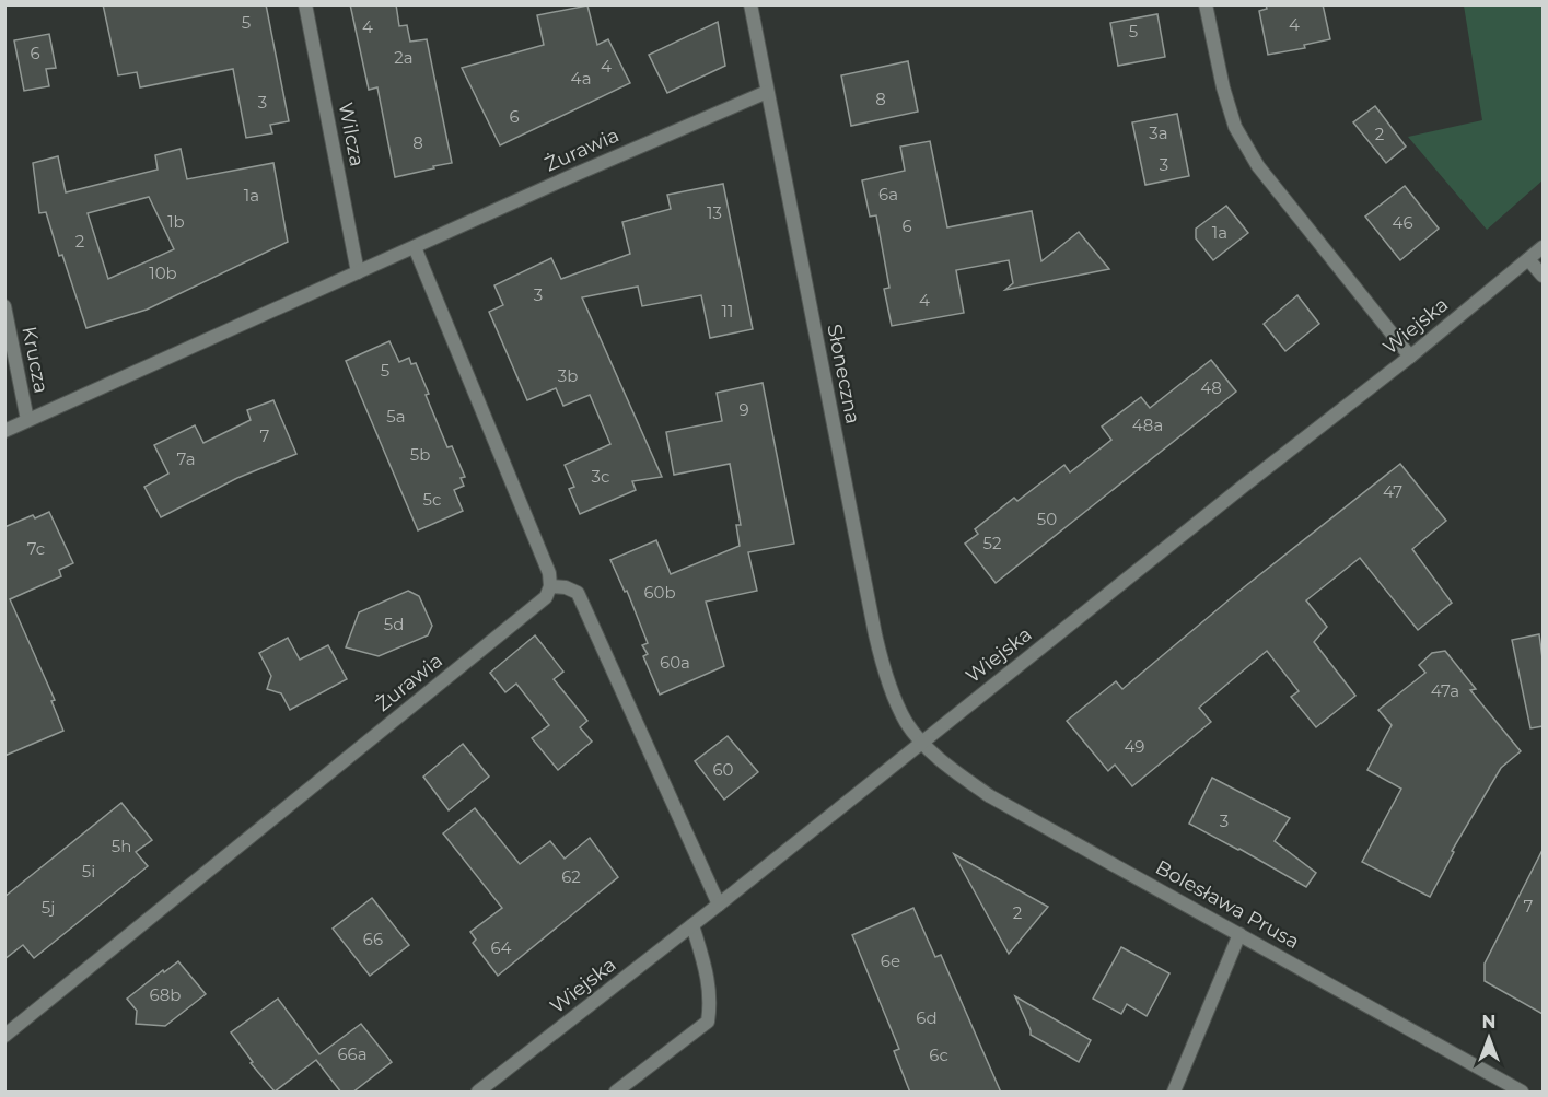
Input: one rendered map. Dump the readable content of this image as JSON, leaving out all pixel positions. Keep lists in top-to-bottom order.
{
  "streets": {
    "street": [
      "Wilcza",
      "Żurawia",
      "Wiejska",
      "Krucza",
      "Słoneczna",
      "Bolesława Prusa"
    ]
  },
  "crossings": [
    ["Wilcza", "Żurawia"],
    ["Żurawia", "Krucza"],
    ["Żurawia", "Słoneczna"],
    ["Wiejska", "Słoneczna"],
    ["Wiejska", "Bolesława Prusa"],
    ["Słoneczna", "Bolesława Prusa"]
  ],
  "house_numbers": [
    "5",
    "4",
    "4",
    "5",
    "6",
    "2a",
    "4",
    "4a",
    "8",
    "3",
    "6",
    "3a",
    "2",
    "8",
    "3",
    "6a",
    "1a",
    "13",
    "1b",
    "46",
    "6",
    "1a",
    "2",
    "10b",
    "3",
    "4",
    "11",
    "5",
    "3b",
    "48",
    "9",
    "5a",
    "48a",
    "7",
    "5b",
    "7a",
    "3c",
    "47",
    "5c",
    "50",
    "52",
    "7c",
    "60b",
    "5d",
    "60a",
    "47a",
    "49",
    "60",
    "3",
    "5h",
    "5i",
    "62",
    "7",
    "5j",
    "2",
    "66",
    "64",
    "6e",
    "68b",
    "6d",
    "66a",
    "6c"
  ],
  "north": "top"
}
